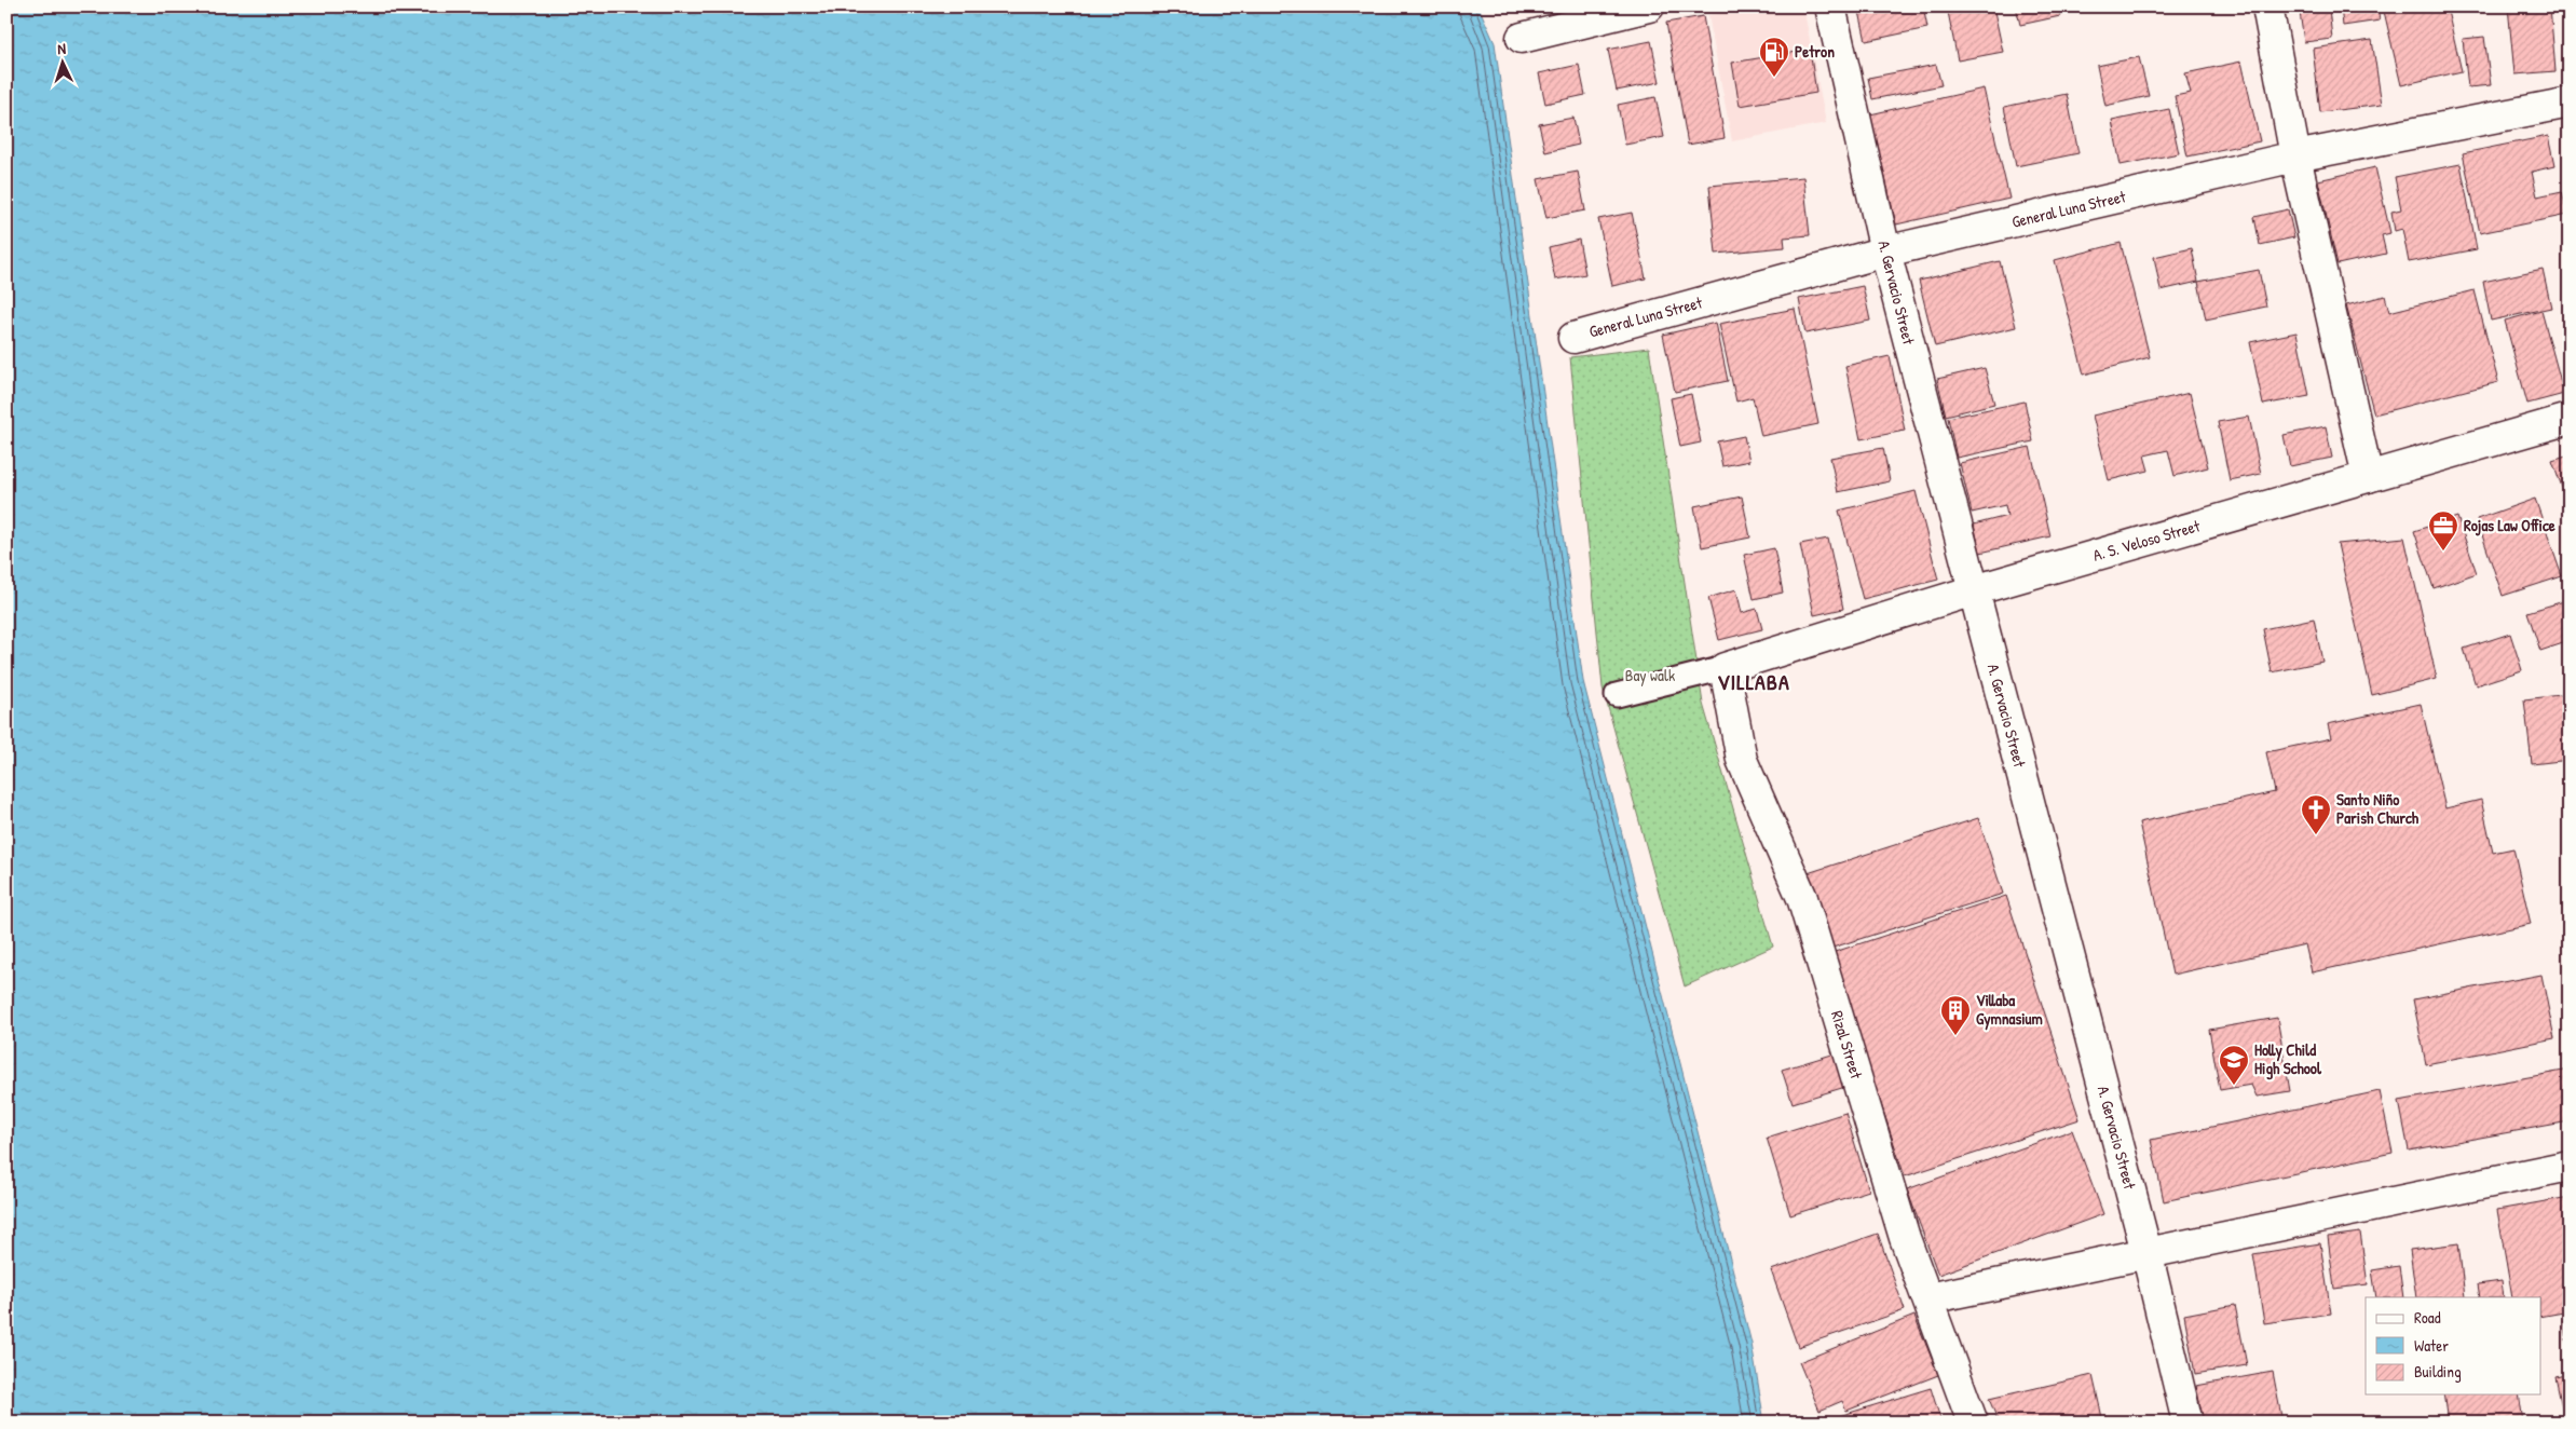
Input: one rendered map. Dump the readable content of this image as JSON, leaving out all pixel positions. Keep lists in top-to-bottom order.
{
  "streets": {
    "street": [
      "General Luna Street",
      "A. Gervacio Street",
      "A. S. Veloso Street",
      "Rizal Street"
    ]
  },
  "crossings": [
    ["General Luna Street", "A. Gervacio Street"],
    ["A. Gervacio Street", "A. S. Veloso Street"],
    ["A. S. Veloso Street", "Rizal Street"]
  ],
  "districts": ["VILLABA"],
  "parks": ["Bay walk"],
  "places": {
    "fuel station": ["Petron"],
    "office": ["Rojas Law Office"],
    "church": ["Santo Niño Parish Church"],
    "building": ["Villaba Gymnasium"],
    "school or university": ["Holly Child High School"]
  },
  "legend": ["Road", "Water", "Building"],
  "north": "top"
}
